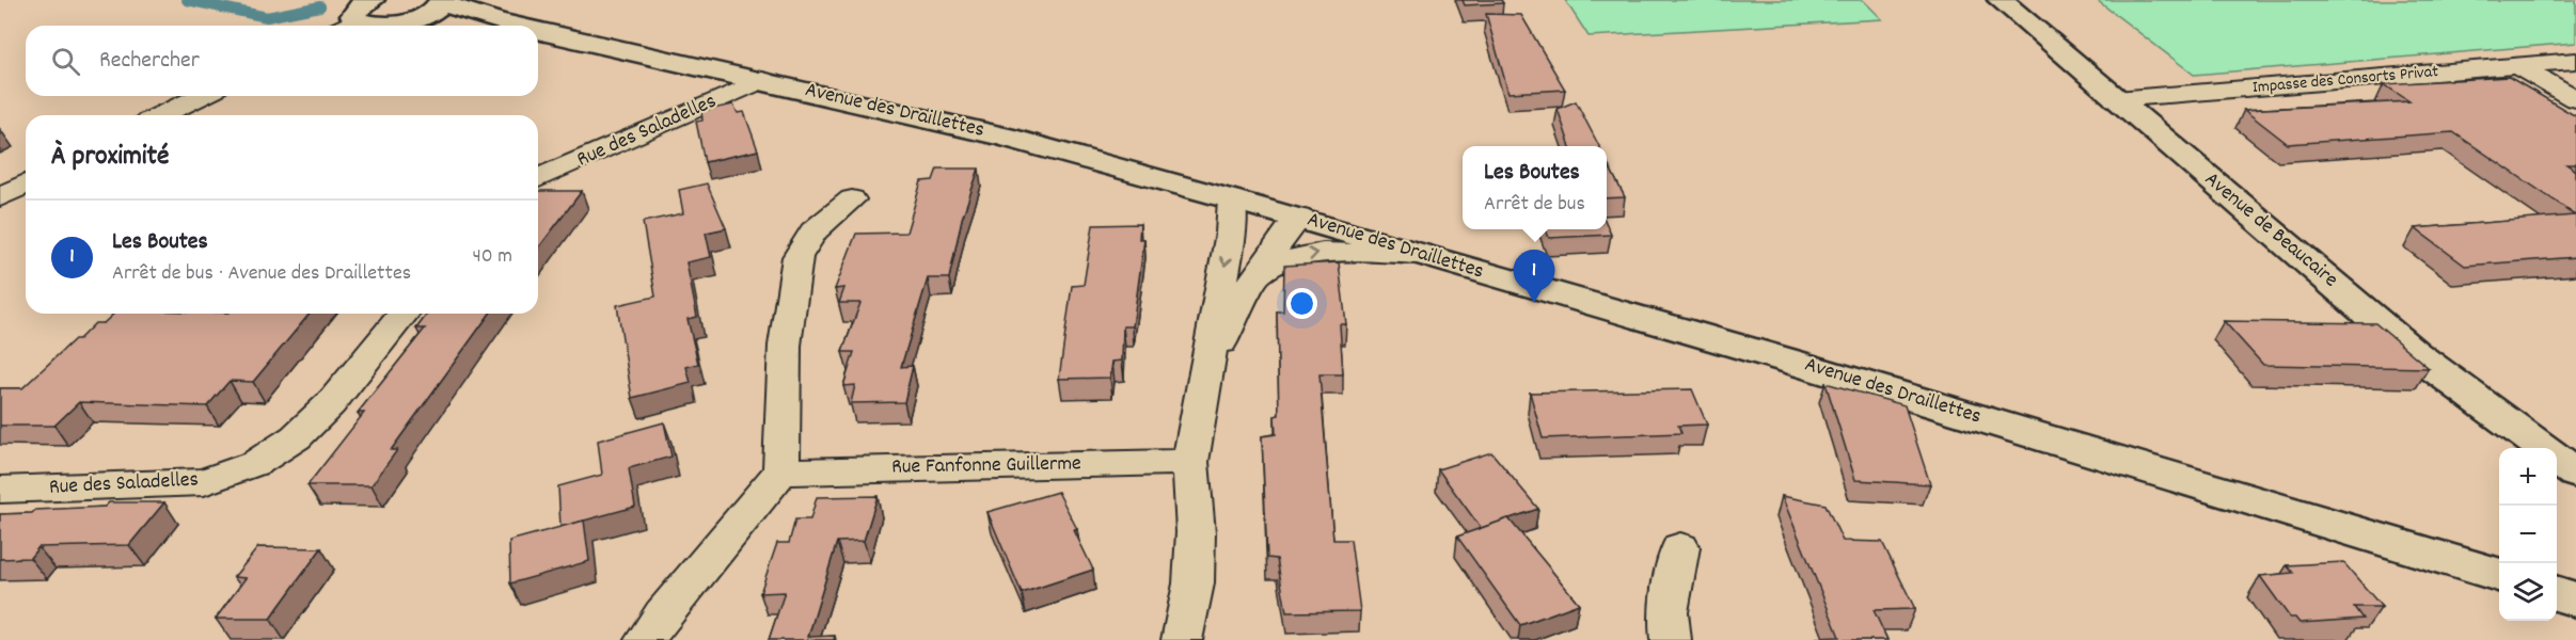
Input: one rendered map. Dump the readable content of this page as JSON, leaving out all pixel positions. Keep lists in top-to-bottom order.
{
  "streets": {
    "street": [
      "Impasse des Consorts Privat",
      "Avenue des Draillettes",
      "Rue des Saladelles",
      "Avenue de Beaucaire",
      "Rue Fanfonne Guillerme"
    ]
  },
  "crossings": [
    ["Impasse des Consorts Privat", "Avenue de Beaucaire"],
    ["Avenue des Draillettes", "Rue des Saladelles"]
  ],
  "page": {
    "search": "Rechercher",
    "heading": "À proximité",
    "popup": ["Les Boutes", "Arrêt de bus"],
    "list": [
      {
        "mark": "1",
        "name": "Les Boutes",
        "note": "Arrêt de bus · Avenue des Draillettes",
        "value": "40 m"
      }
    ],
    "pins": "1",
    "map_buttons": ["+", "−"]
  }
}
